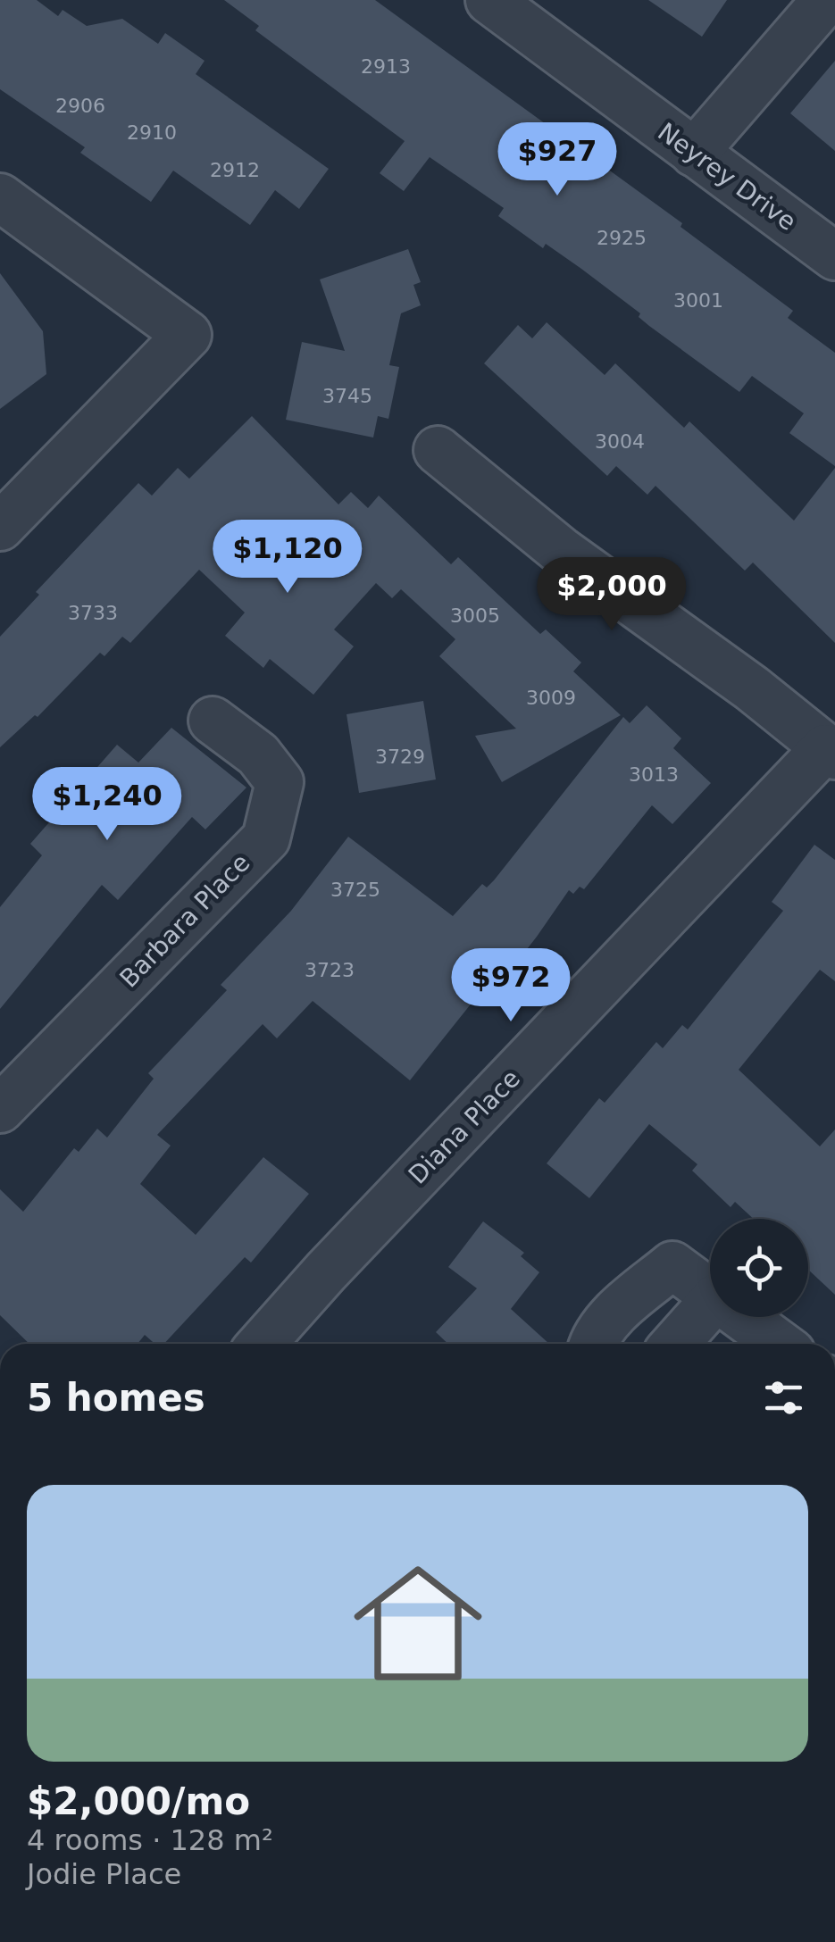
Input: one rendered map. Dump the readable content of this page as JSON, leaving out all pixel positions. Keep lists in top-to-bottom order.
{
  "streets": {
    "street": ["Neyrey Drive", "Barbara Place", "Diana Place"]
  },
  "house_numbers": [
    "2913",
    "2906",
    "2910",
    "2912",
    "2925",
    "3001",
    "3745",
    "3004",
    "3733",
    "3005",
    "3009",
    "3729",
    "3013",
    "3725",
    "3723"
  ],
  "page": {
    "price": [
      "$927",
      "$1,120",
      "$2,000",
      "$1,240",
      "$972"
    ],
    "heading": "5 homes",
    "list": [
      {
        "name": "$2,000/mo",
        "note": "4 rooms · 128 m² · Jodie Place"
      }
    ]
  }
}
